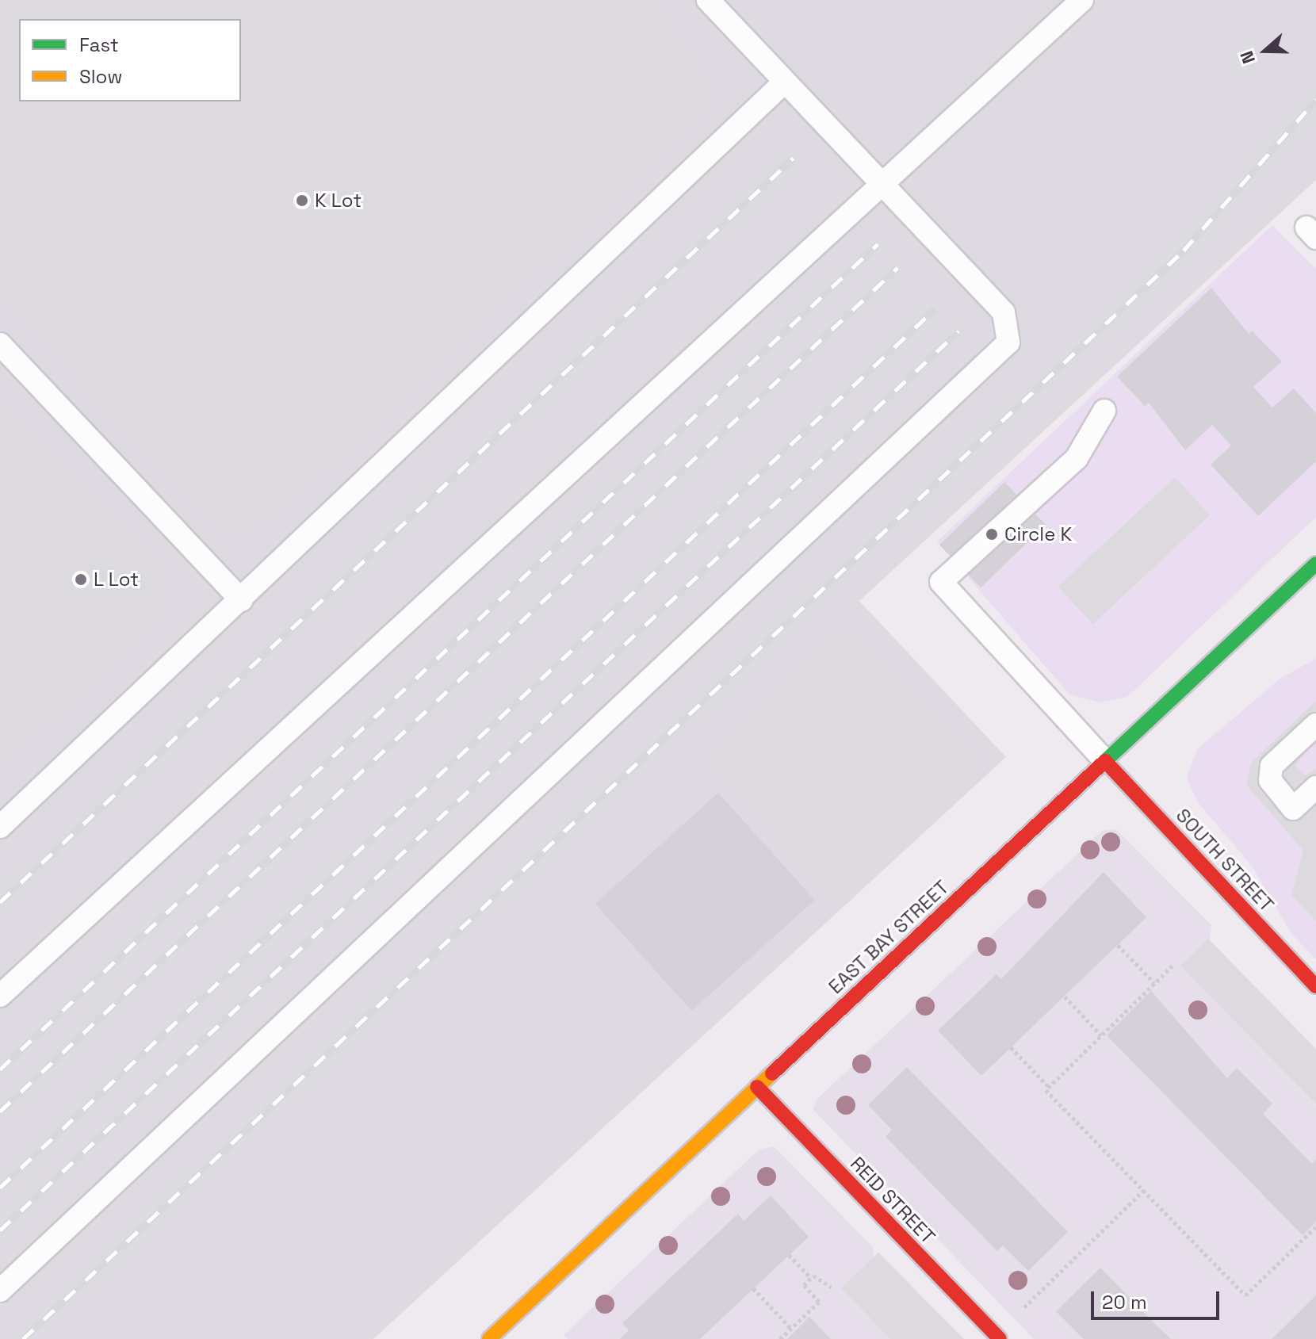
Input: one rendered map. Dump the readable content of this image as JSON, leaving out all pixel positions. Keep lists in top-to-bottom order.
{
  "streets": {
    "main road": ["SOUTH STREET", "EAST BAY STREET", "REID STREET"]
  },
  "crossings": [
    ["SOUTH STREET", "EAST BAY STREET"],
    ["EAST BAY STREET", "REID STREET"]
  ],
  "places": ["K Lot", "Circle K", "L Lot"],
  "legend": ["Fast", "Slow"],
  "scale_bar": "20 m",
  "north": "left"
}
